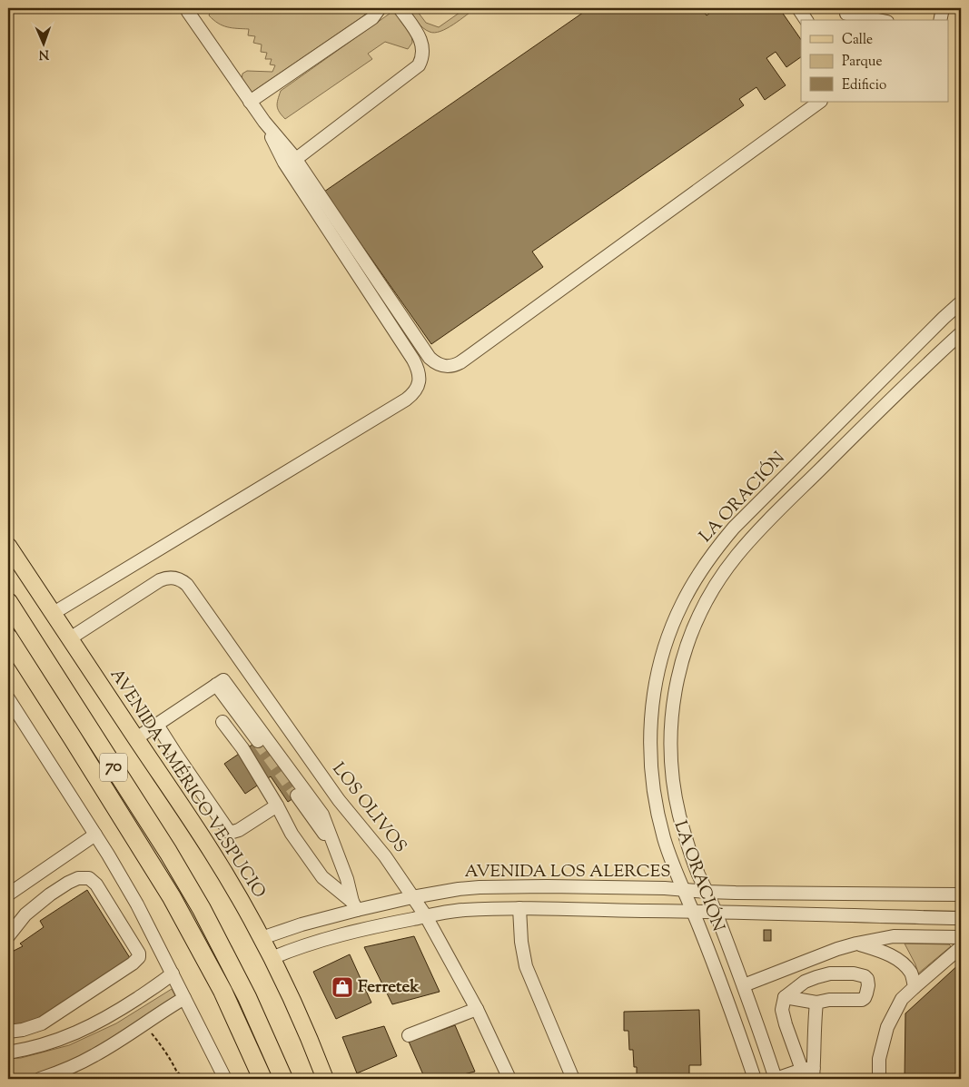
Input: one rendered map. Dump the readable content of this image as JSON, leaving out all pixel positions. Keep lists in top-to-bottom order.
{
  "streets": {
    "highway": ["70"],
    "main road": ["AVENIDA AMÉRICO VESPUCIO"],
    "street": ["LA ORACIÓN", "LOS OLIVOS", "AVENIDA LOS ALERCES"]
  },
  "crossings": [
    ["LA ORACIÓN", "AVENIDA LOS ALERCES"],
    ["AVENIDA AMÉRICO VESPUCIO", "LOS OLIVOS"],
    ["AVENIDA AMÉRICO VESPUCIO", "AVENIDA LOS ALERCES"],
    ["LOS OLIVOS", "AVENIDA LOS ALERCES"]
  ],
  "places": {
    "shop": ["Ferretek"]
  },
  "legend": ["Calle", "Parque", "Edificio"],
  "north": "bottom"
}
